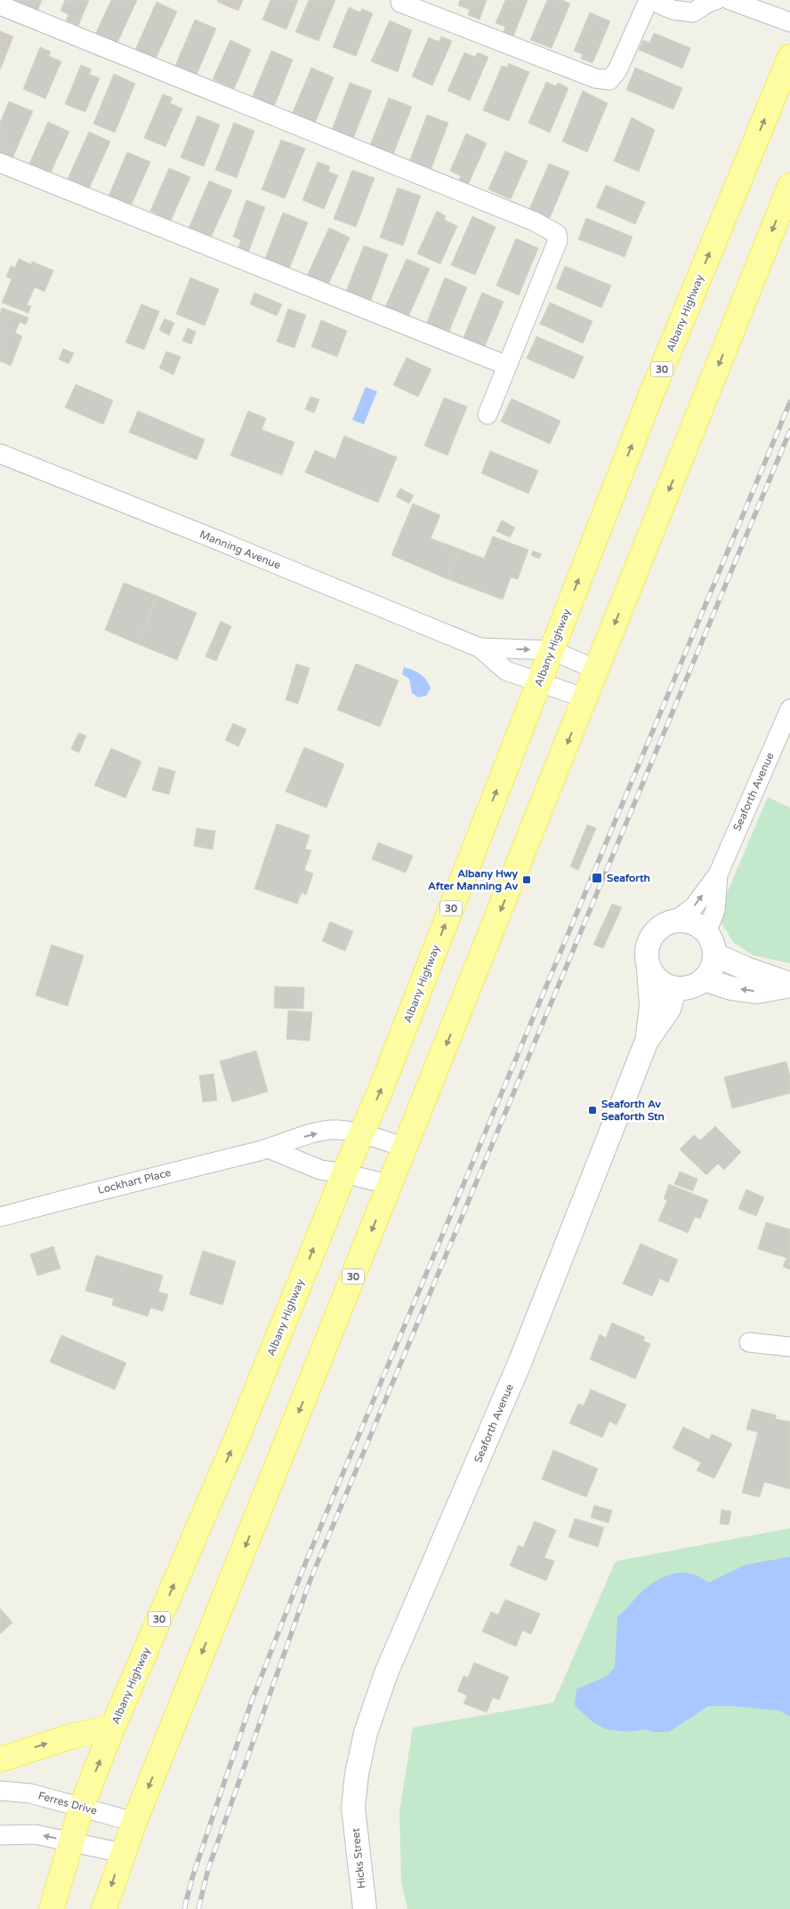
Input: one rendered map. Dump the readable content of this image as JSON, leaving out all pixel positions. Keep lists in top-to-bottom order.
{
  "streets": {
    "highway": ["Albany Highway", "30"],
    "street": [
      "Manning Avenue",
      "Seaforth Avenue",
      "Lockhart Place",
      "Ferres Drive",
      "Hicks Street"
    ]
  },
  "crossings": [
    ["Albany Highway", "Manning Avenue"],
    ["Albany Highway", "Lockhart Place"],
    ["Albany Highway", "Ferres Drive"],
    ["30", "Manning Avenue"],
    ["30", "Lockhart Place"],
    ["30", "Ferres Drive"],
    ["Seaforth Avenue", "Hicks Street"]
  ],
  "places": {
    "transit": ["Seaforth", "Albany Hwy After Manning Av", "Seaforth Av Seaforth Stn"]
  }
}
